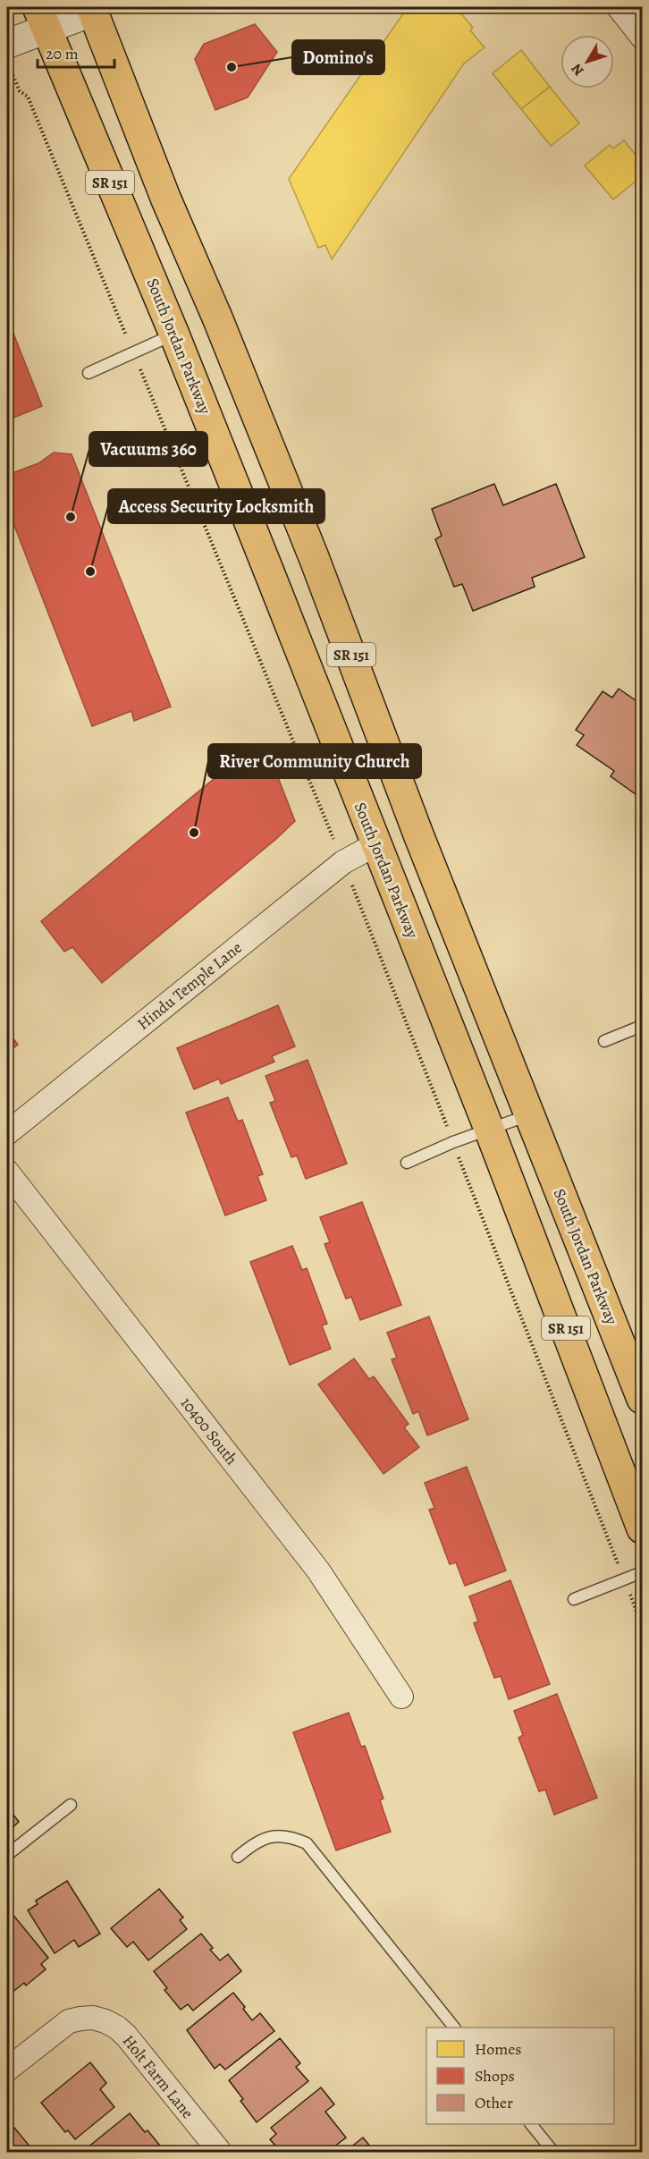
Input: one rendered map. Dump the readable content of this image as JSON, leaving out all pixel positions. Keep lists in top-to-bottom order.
{
  "streets": {
    "main road": ["SR 151", "South Jordan Parkway"],
    "street": ["Hindu Temple Lane", "10400 South", "Holt Farm Lane"]
  },
  "crossings": [
    ["South Jordan Parkway", "Hindu Temple Lane"]
  ],
  "places": [
    "Domino's",
    "Vacuums 360",
    "Access Security Locksmith",
    "River Community Church"
  ],
  "legend": ["Homes", "Shops", "Other"],
  "scale_bar": "20 m",
  "north": "bottom left"
}
